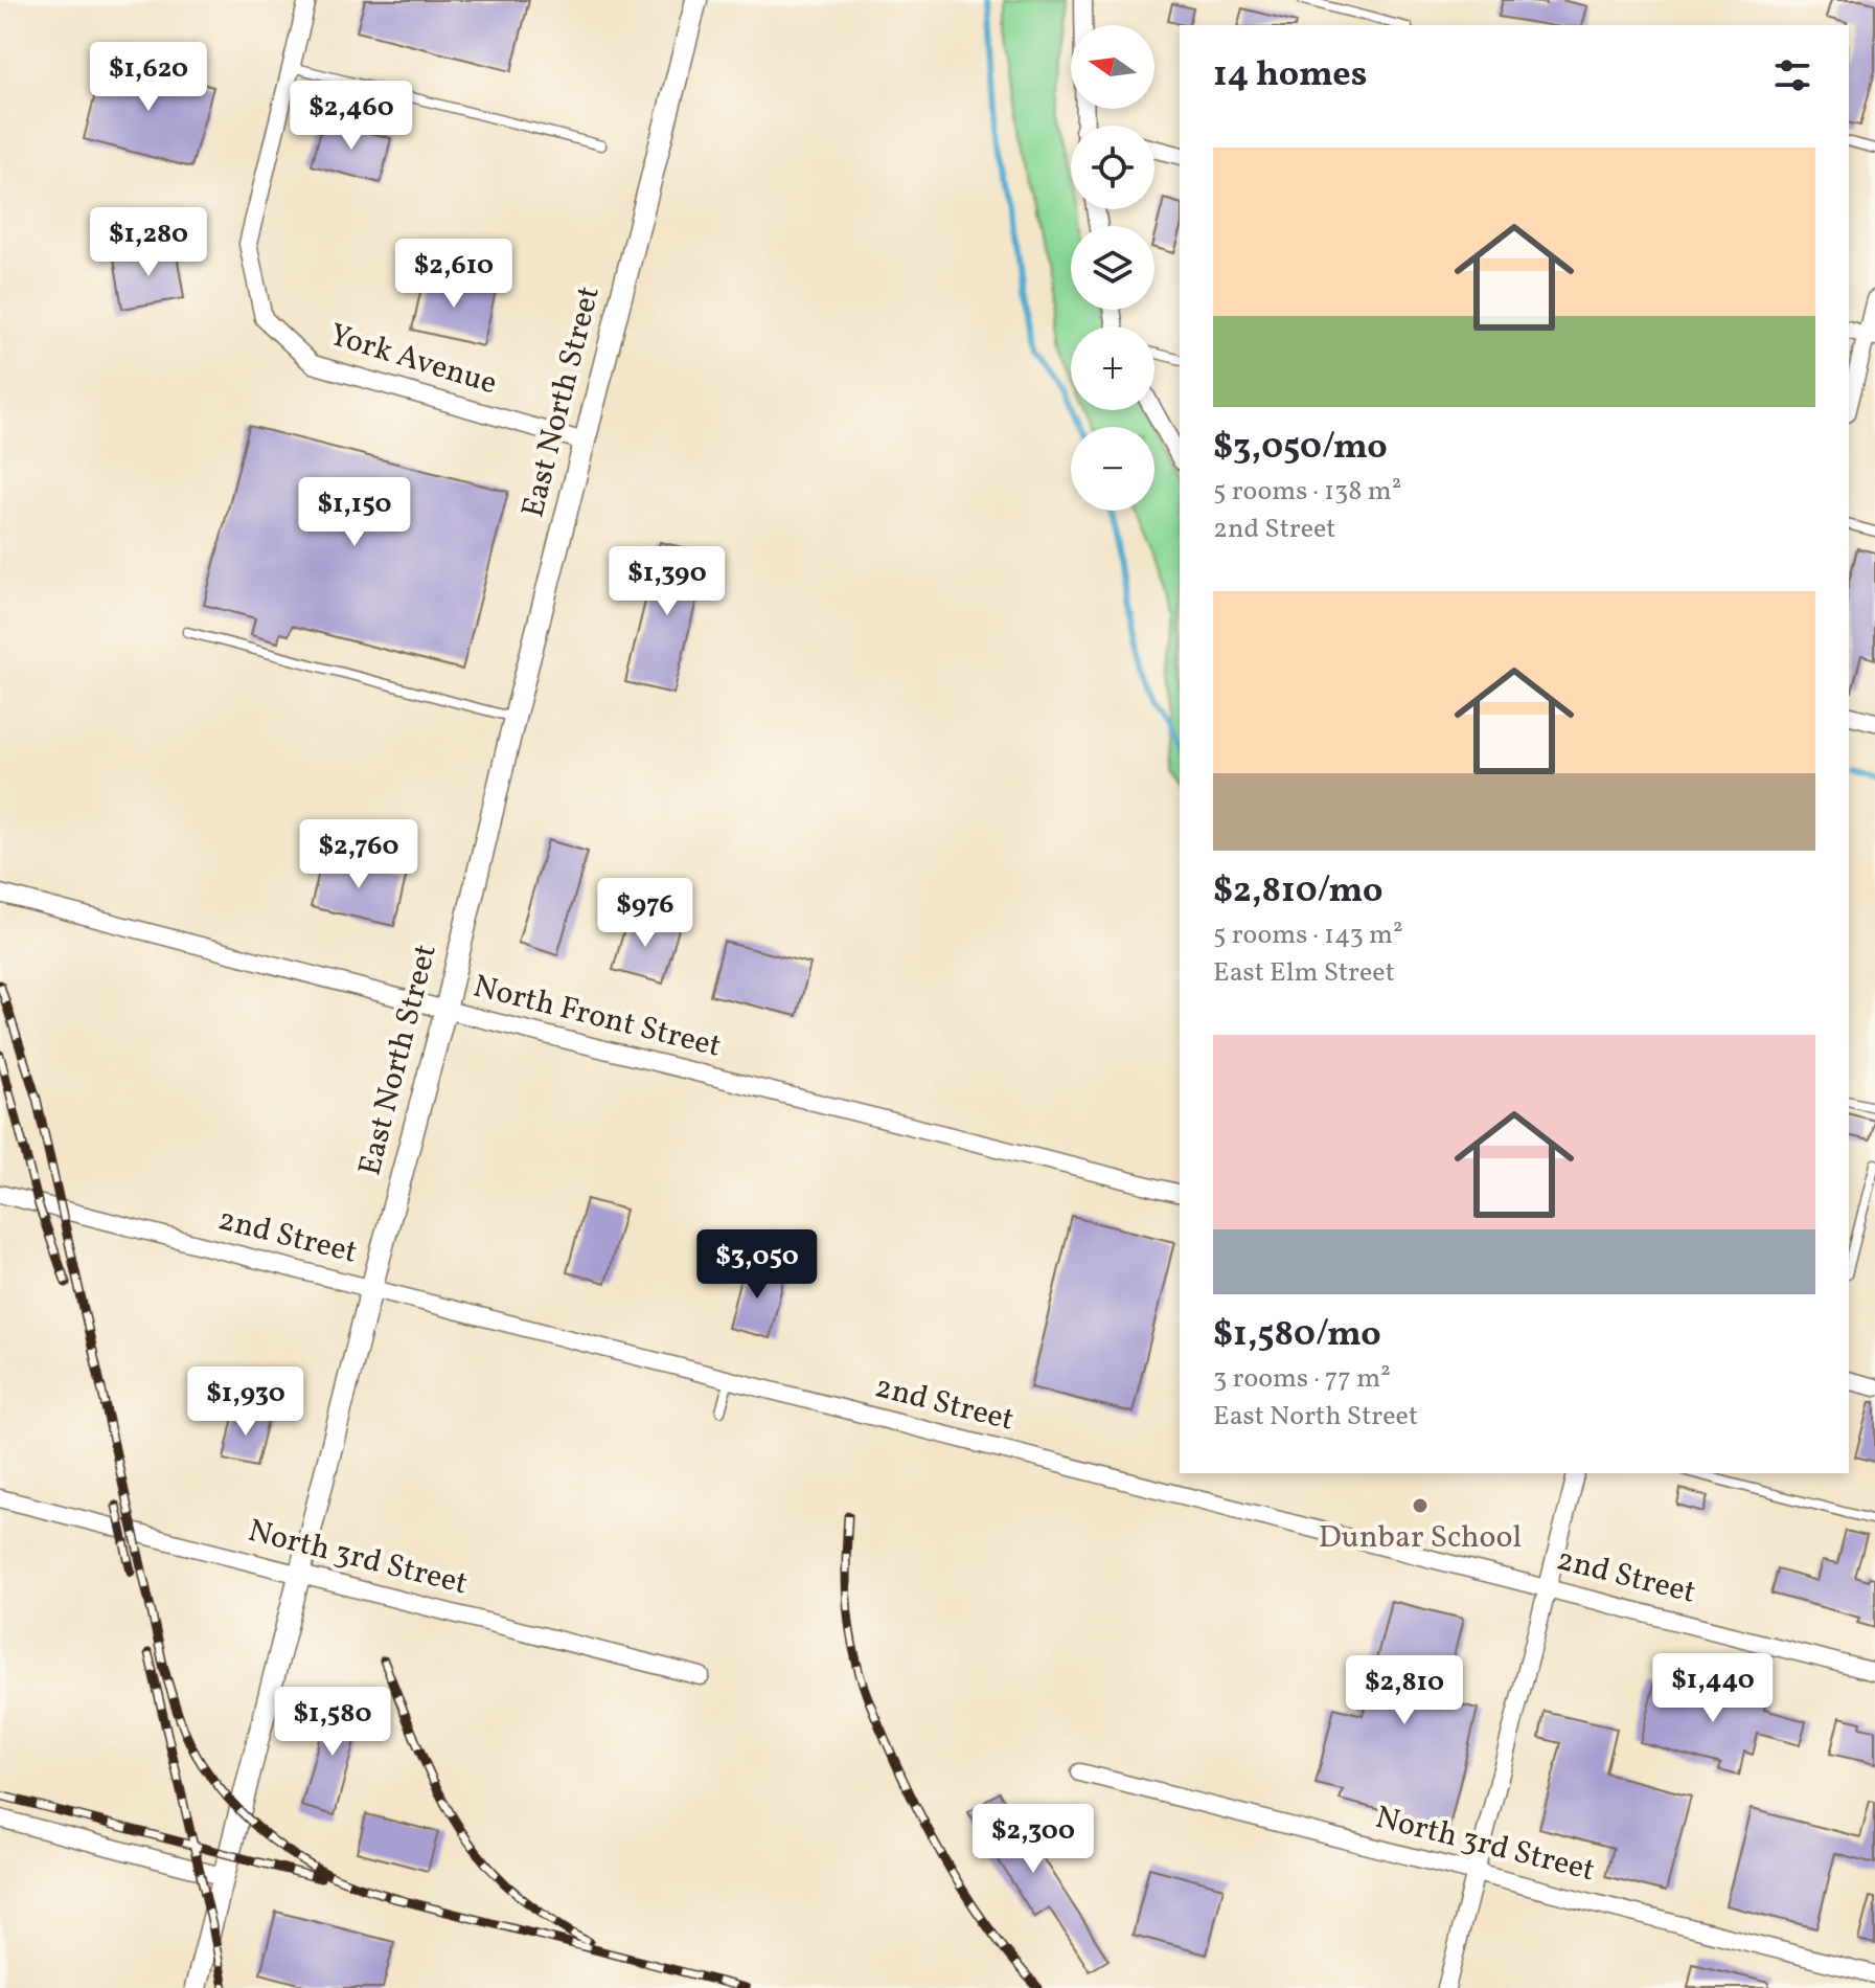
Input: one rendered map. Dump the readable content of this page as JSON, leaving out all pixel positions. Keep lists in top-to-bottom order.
{
  "streets": {
    "street": [
      "York Avenue",
      "East North Street",
      "North Front Street",
      "2nd Street",
      "North 3rd Street"
    ]
  },
  "crossings": [
    ["York Avenue", "East North Street"],
    ["East North Street", "North Front Street"],
    ["East North Street", "2nd Street"],
    ["East North Street", "North 3rd Street"]
  ],
  "places": ["Dunbar School"],
  "north": "left",
  "page": {
    "map_buttons": ["+", "−"],
    "heading": "14 homes",
    "price": [
      "$1,620",
      "$2,460",
      "$1,280",
      "$2,610",
      "$1,150",
      "$1,390",
      "$2,760",
      "$976",
      "$3,050",
      "$1,930",
      "$1,440",
      "$2,810",
      "$1,580",
      "$2,300"
    ],
    "list": [
      {
        "name": "$3,050/mo",
        "note": "5 rooms · 138 m² · 2nd Street"
      },
      {
        "name": "$2,810/mo",
        "note": "5 rooms · 143 m² · East Elm Street"
      },
      {
        "name": "$1,580/mo",
        "note": "3 rooms · 77 m² · East North Street"
      }
    ]
  }
}
